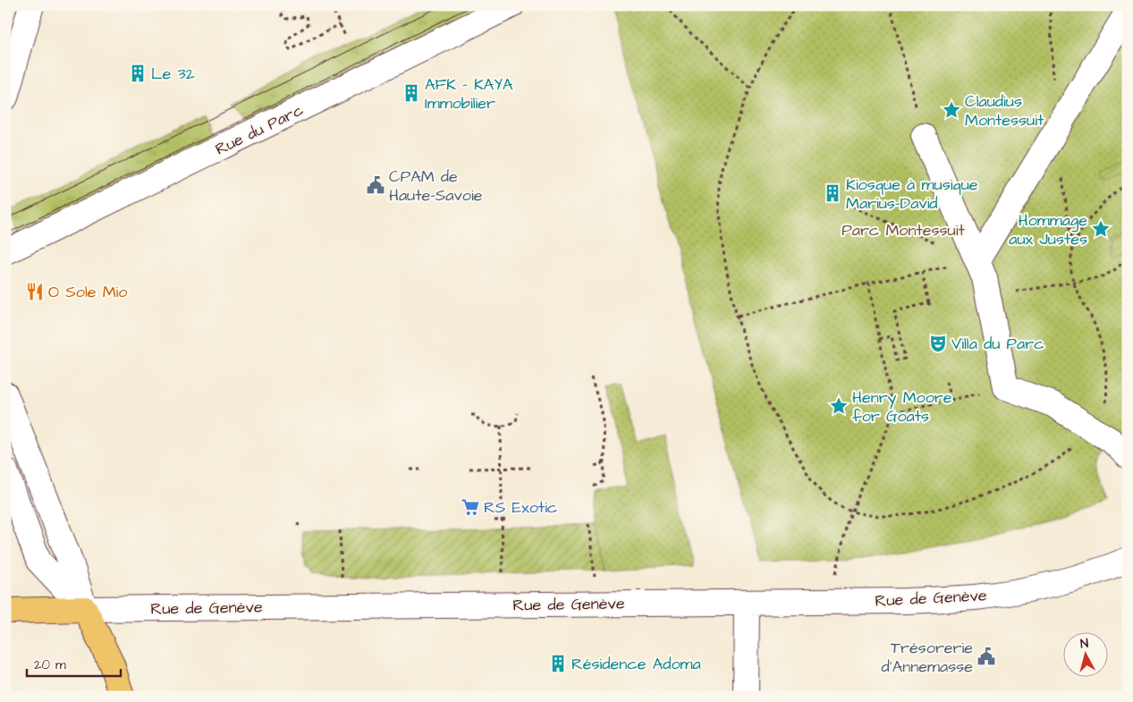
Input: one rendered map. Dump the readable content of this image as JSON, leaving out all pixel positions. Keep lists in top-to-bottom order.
{
  "streets": {
    "main road": ["Rue de Genève"],
    "street": ["Rue du Parc"]
  },
  "parks": ["Parc Montessuit"],
  "places": {
    "building": [
      "Le 32",
      "AFK - KAYA Immobilier",
      "Kiosque à musique Marius-David",
      "Résidence Adoma"
    ],
    "place": ["Claudius Montessuit", "Hommage aux Justes", "Henry Moore for Goats"],
    "public building": ["CPAM de Haute-Savoie", "Trésorerie d'Annemasse"],
    "restaurant": ["O Sole Mio"],
    "theatre": ["Villa du Parc"],
    "supermarket": ["RS Exotic"]
  },
  "scale_bar": "20 m",
  "north": "top"
}
